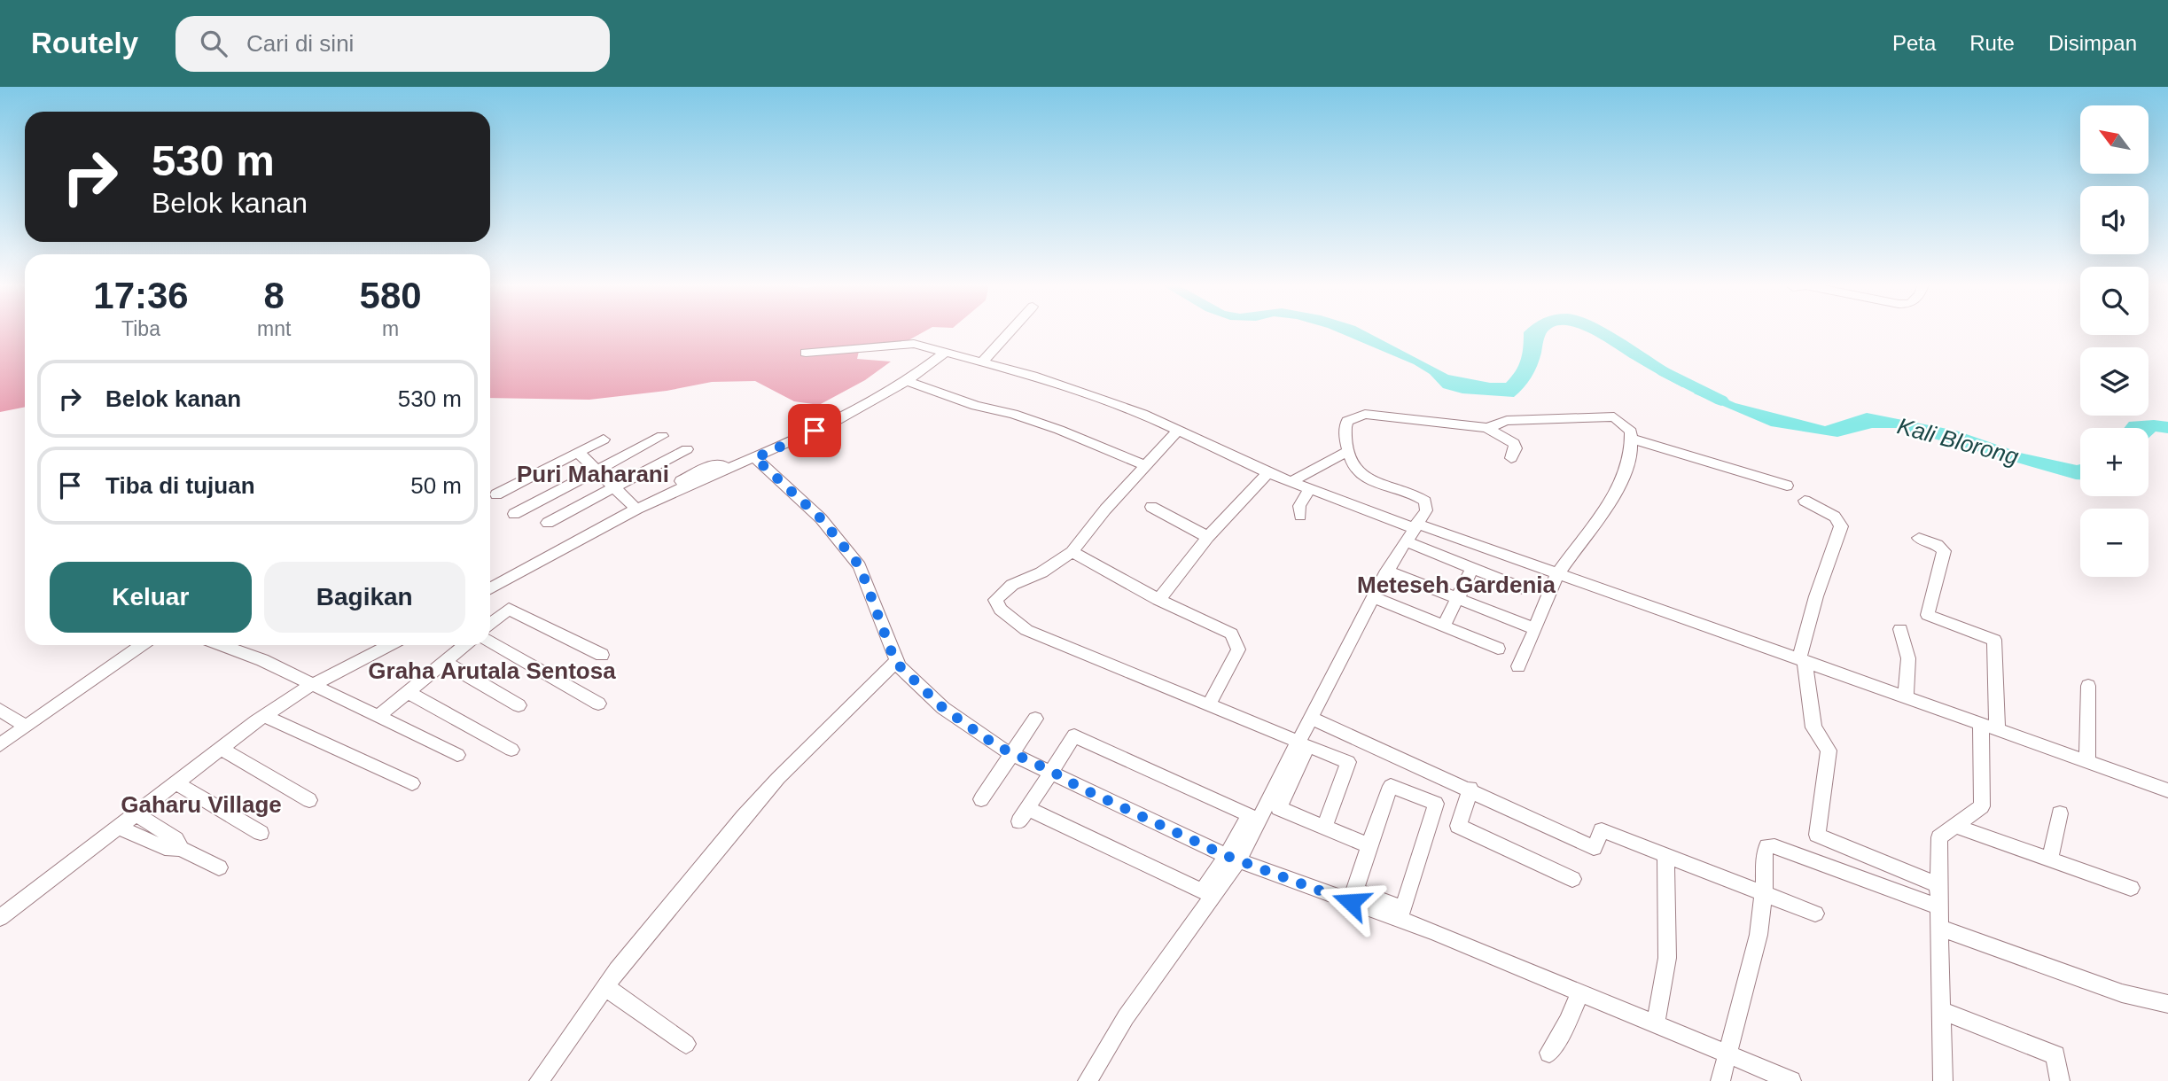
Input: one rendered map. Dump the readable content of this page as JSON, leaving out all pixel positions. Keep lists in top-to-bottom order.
{
  "districts": [
    "Puri Maharani",
    "Meteseh Gardenia",
    "Graha Arutala Sentosa",
    "Gaharu Village"
  ],
  "water": ["Kali Blorong"],
  "north": "top left",
  "page": {
    "header": "Routely",
    "search": "Cari di sini",
    "nav": ["Peta", "Rute", "Disimpan"],
    "map_buttons": ["+", "−"],
    "turn": ["530 m", "Belok kanan"],
    "eta": [
      "17:36",
      "Tiba",
      "8",
      "mnt",
      "580",
      "m"
    ],
    "list": [
      {
        "name": "Belok kanan",
        "value": "530 m"
      },
      {
        "name": "Tiba di tujuan",
        "value": "50 m"
      }
    ],
    "buttons": ["Keluar", "Bagikan"]
  }
}
